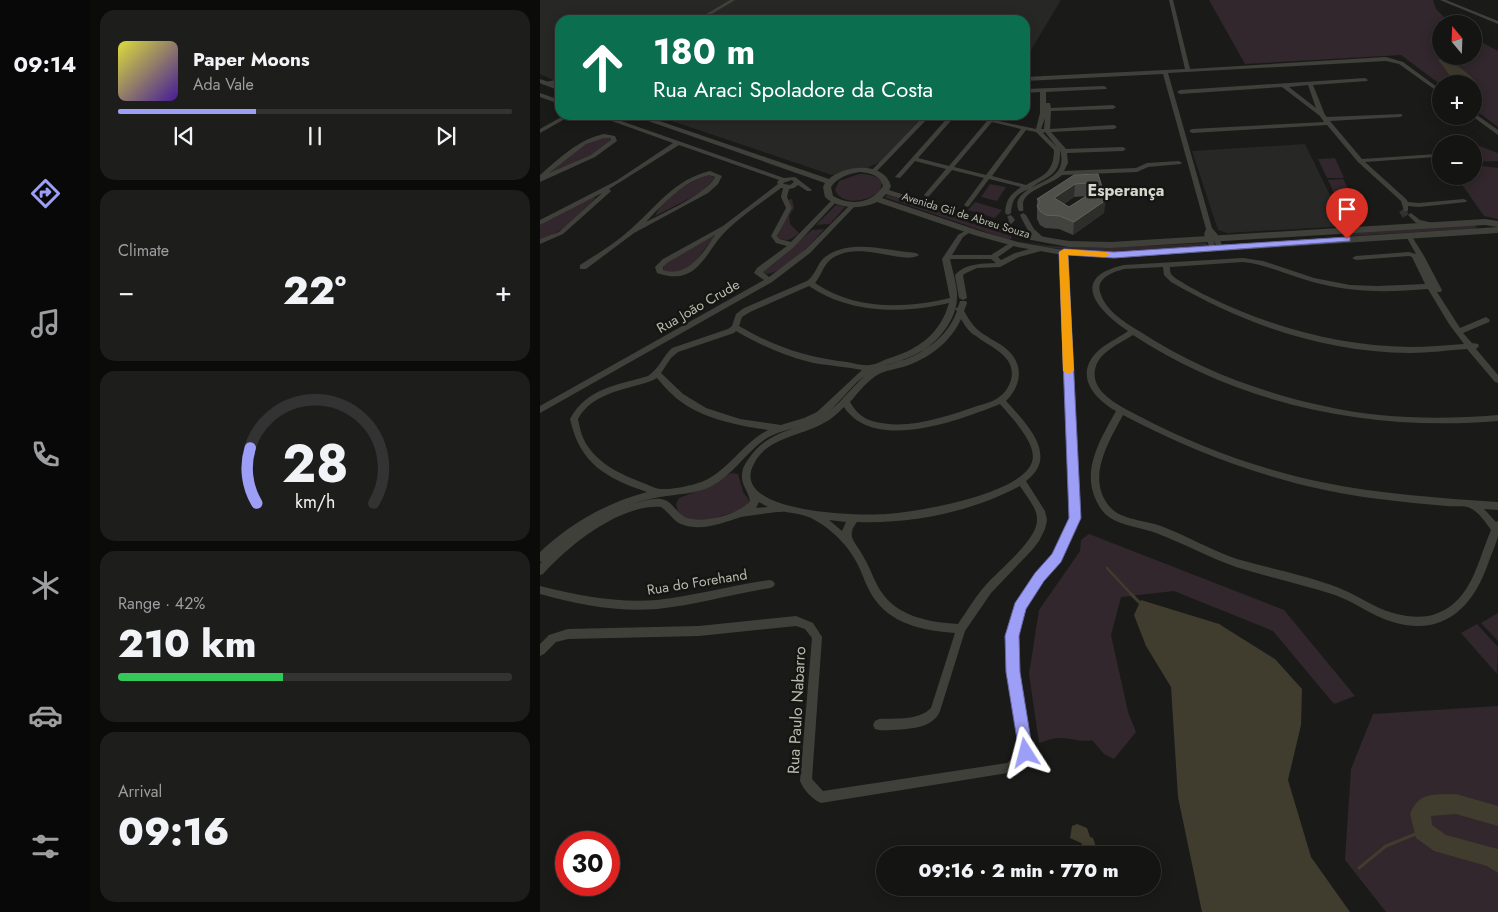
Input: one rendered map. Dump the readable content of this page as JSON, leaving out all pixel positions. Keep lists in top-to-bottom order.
{
  "streets": {
    "street": [
      "Avenida Gil de Abreu Souza",
      "Rua João Crude",
      "Rua do Forehand",
      "Rua Paulo Nabarro"
    ]
  },
  "districts": ["Esperança"],
  "north": "top",
  "page": {
    "tabs": "09:14",
    "map_buttons": ["+", "−"],
    "turn": ["180 m", "Rua Araci Spoladore da Costa"],
    "song": ["Paper Moons", "Ada Vale"],
    "tile": [
      "Climate",
      ["Range · 42%", "210 km"],
      ["Arrival", "09:16"]
    ],
    "heat": ["−", "22°", "+"],
    "limit": "30",
    "trip": "09:16 · 2 min · 770 m",
    "gauge": ["28", "km/h"]
  }
}
